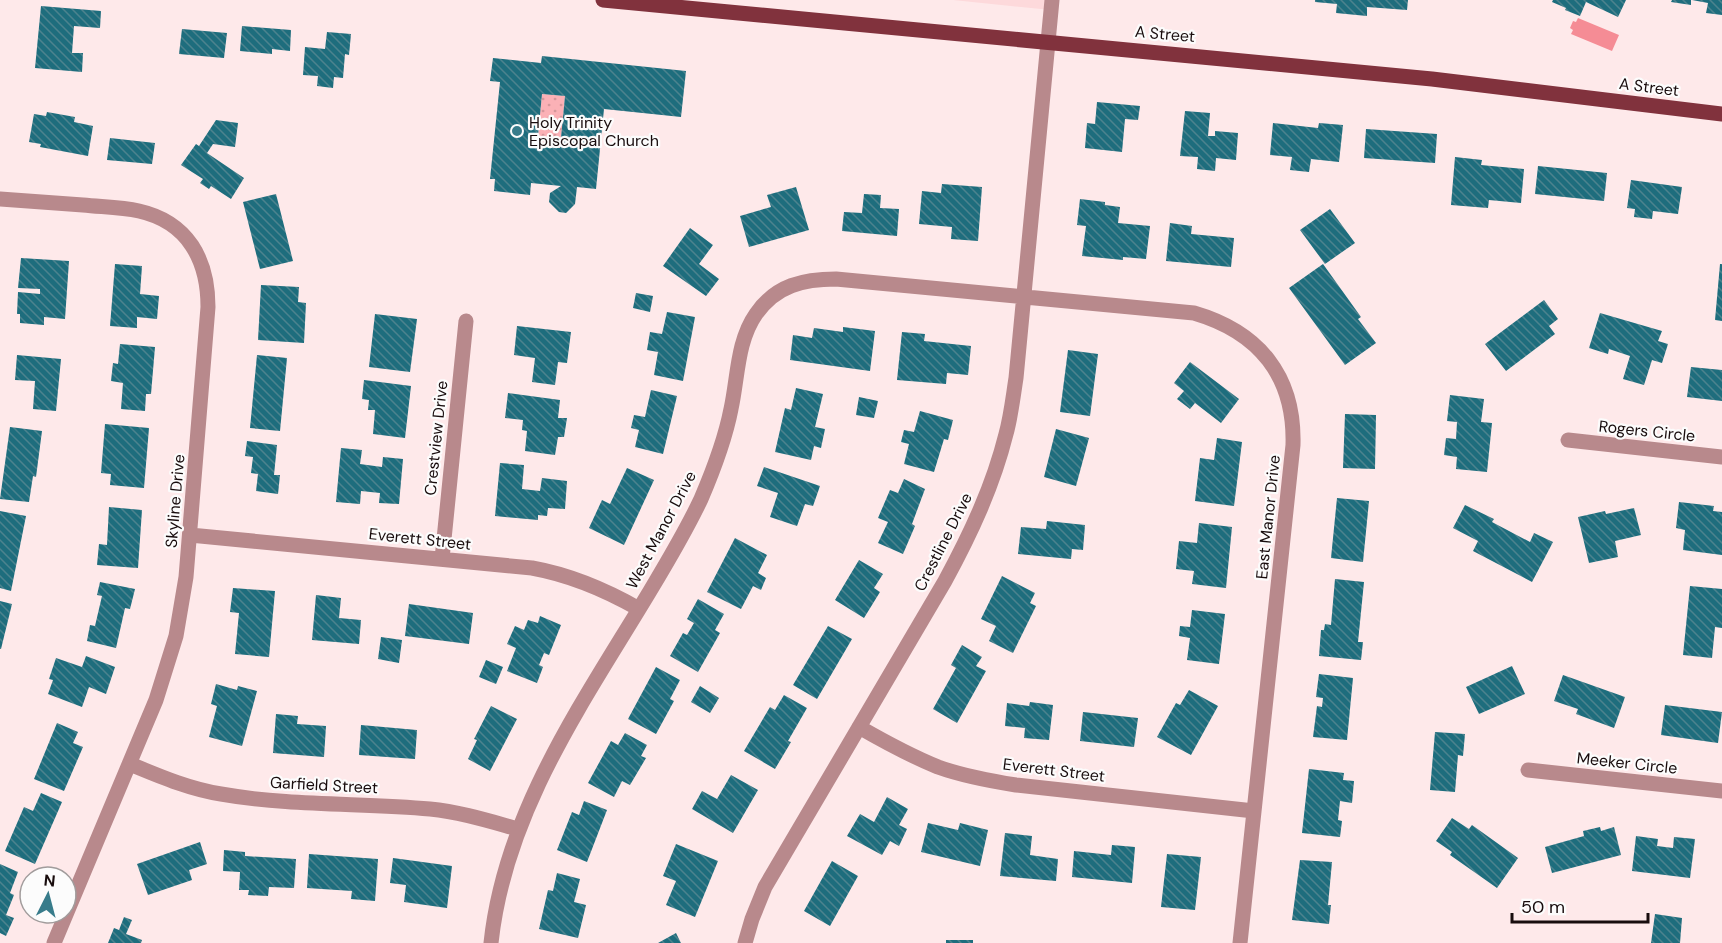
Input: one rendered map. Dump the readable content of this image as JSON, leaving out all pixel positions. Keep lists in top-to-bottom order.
{
  "streets": {
    "main road": ["A Street"],
    "street": [
      "Rogers Circle",
      "Crestview Drive",
      "Skyline Drive",
      "East Manor Drive",
      "West Manor Drive",
      "Everett Street",
      "Crestline Drive",
      "Meeker Circle",
      "Garfield Street"
    ]
  },
  "crossings": [
    ["A Street", "Crestline Drive"],
    ["Crestview Drive", "Everett Street"],
    ["Skyline Drive", "Everett Street"],
    ["Skyline Drive", "Garfield Street"],
    ["East Manor Drive", "West Manor Drive"],
    ["East Manor Drive", "Everett Street"],
    ["East Manor Drive", "Crestline Drive"],
    ["West Manor Drive", "Everett Street"],
    ["West Manor Drive", "Crestline Drive"],
    ["West Manor Drive", "Garfield Street"],
    ["Everett Street", "Crestline Drive"]
  ],
  "places": ["Holy Trinity Episcopal Church"],
  "scale_bar": "50 m",
  "north": "top"
}
